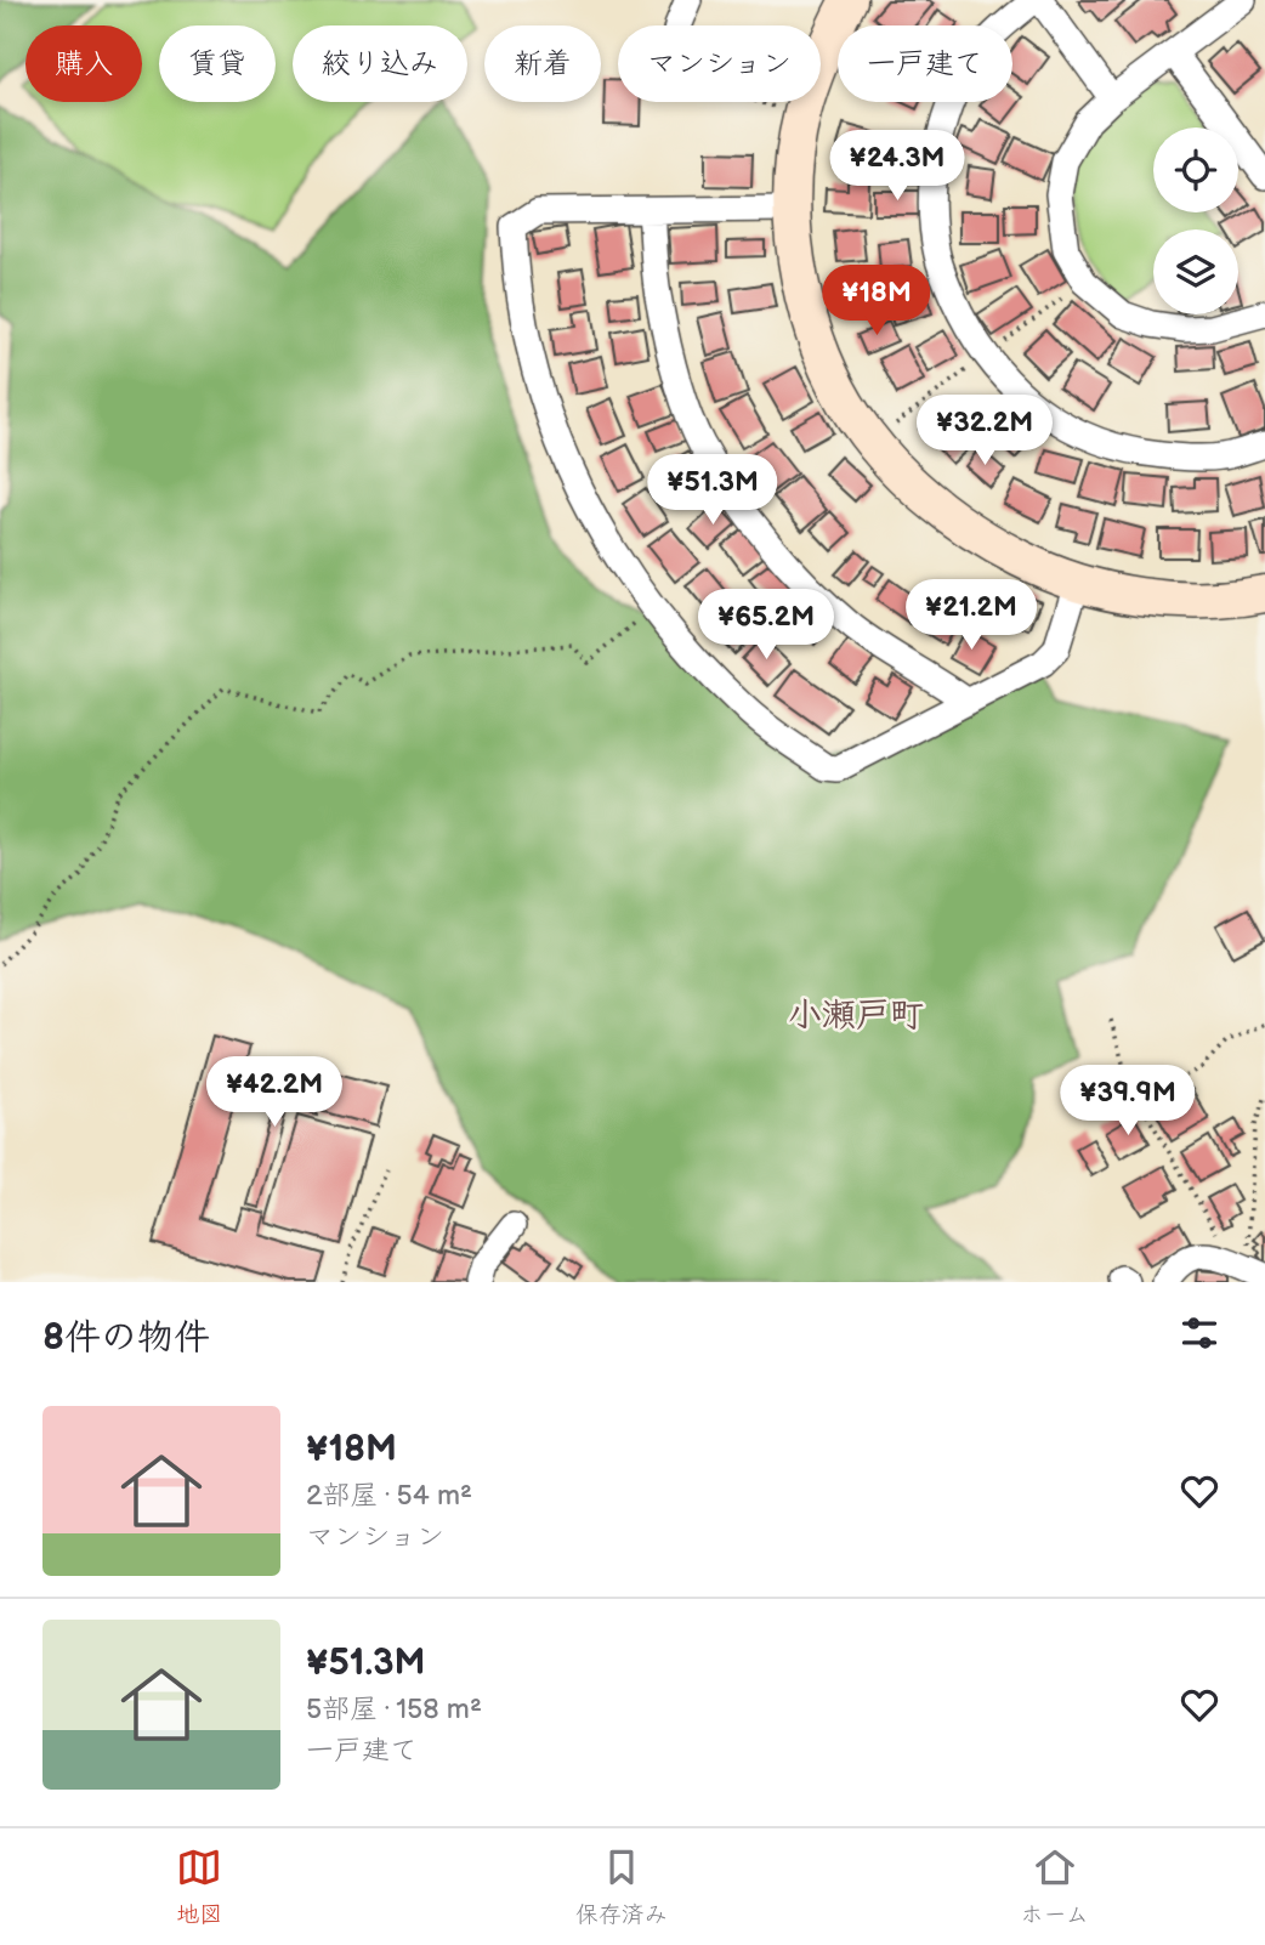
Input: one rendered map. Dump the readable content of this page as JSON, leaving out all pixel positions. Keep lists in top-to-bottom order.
{
  "districts": ["小瀬戸町"],
  "page": {
    "chip": [
      "購入",
      "賃貸",
      "絞り込み",
      "新着",
      "マンション",
      "一戸建て"
    ],
    "price": [
      "¥24.3M",
      "¥18M",
      "¥32.2M",
      "¥51.3M",
      "¥21.2M",
      "¥65.2M",
      "¥42.2M",
      "¥39.9M"
    ],
    "heading": "8件の物件",
    "list": [
      {
        "name": "¥18M",
        "note": "2部屋 · 54 m² · マンション"
      },
      {
        "name": "¥51.3M",
        "note": "5部屋 · 158 m² · 一戸建て"
      }
    ],
    "tabs": ["地図", "保存済み", "ホーム"]
  }
}
